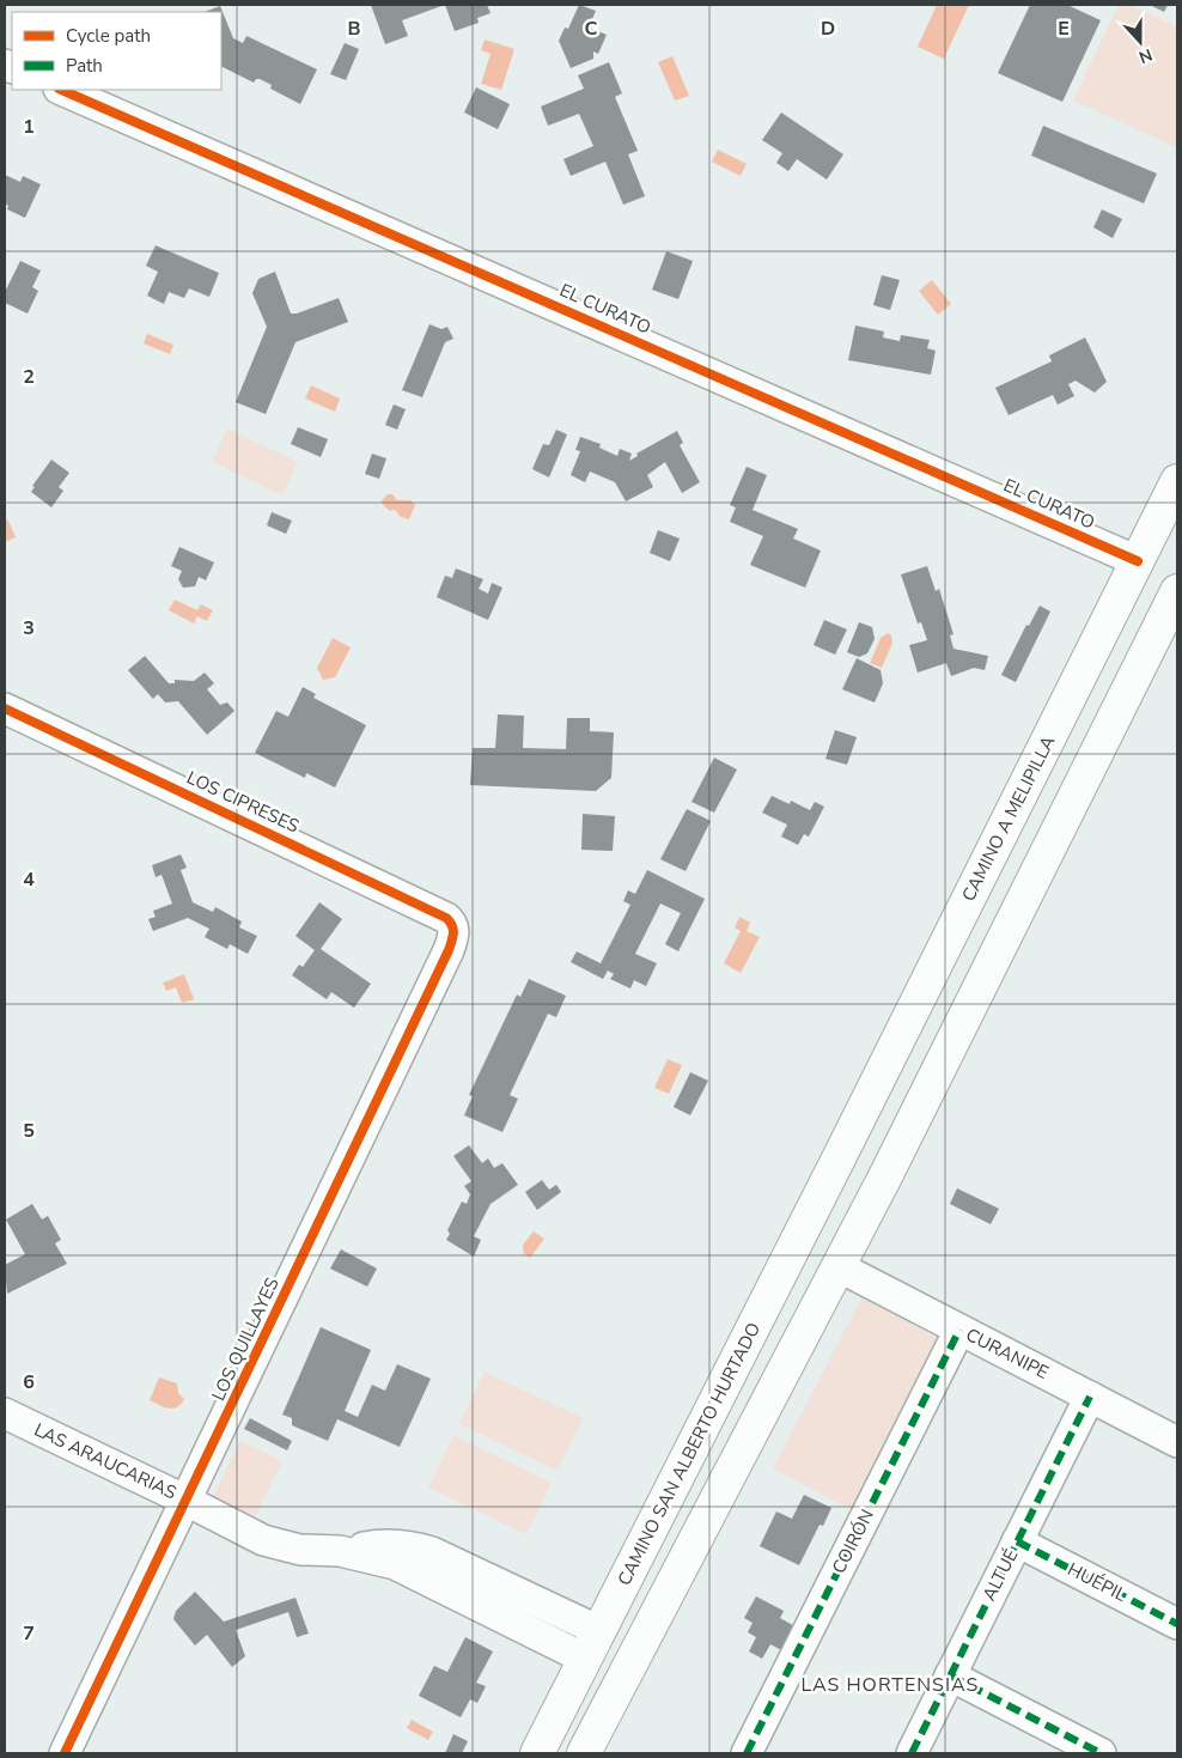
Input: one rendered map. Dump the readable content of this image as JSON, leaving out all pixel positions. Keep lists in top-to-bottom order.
{
  "streets": {
    "main road": ["CAMINO A MELIPILLA", "CAMINO SAN ALBERTO HURTADO"],
    "street": [
      "EL CURATO",
      "LOS CIPRESES",
      "LOS QUILLAYES",
      "CURANIPE",
      "LAS ARAUCARIAS",
      "COIRÓN",
      "ALTUÉ",
      "HUÉPIL"
    ]
  },
  "crossings": [
    ["EL CURATO", "CAMINO A MELIPILLA"],
    ["LOS CIPRESES", "LOS QUILLAYES"],
    ["CAMINO A MELIPILLA", "CAMINO SAN ALBERTO HURTADO"],
    ["LOS QUILLAYES", "LAS ARAUCARIAS"],
    ["CURANIPE", "COIRÓN"],
    ["CURANIPE", "ALTUÉ"],
    ["CAMINO SAN ALBERTO HURTADO", "LAS ARAUCARIAS"],
    ["ALTUÉ", "HUÉPIL"]
  ],
  "districts": ["LAS HORTENSIAS"],
  "legend": ["Cycle path", "Path"],
  "north": "bottom",
  "grid": {
    "columns": [
      "B",
      "C",
      "D",
      "E"
    ],
    "rows": [
      "1",
      "2",
      "3",
      "4",
      "5",
      "6",
      "7"
    ]
  }
}
